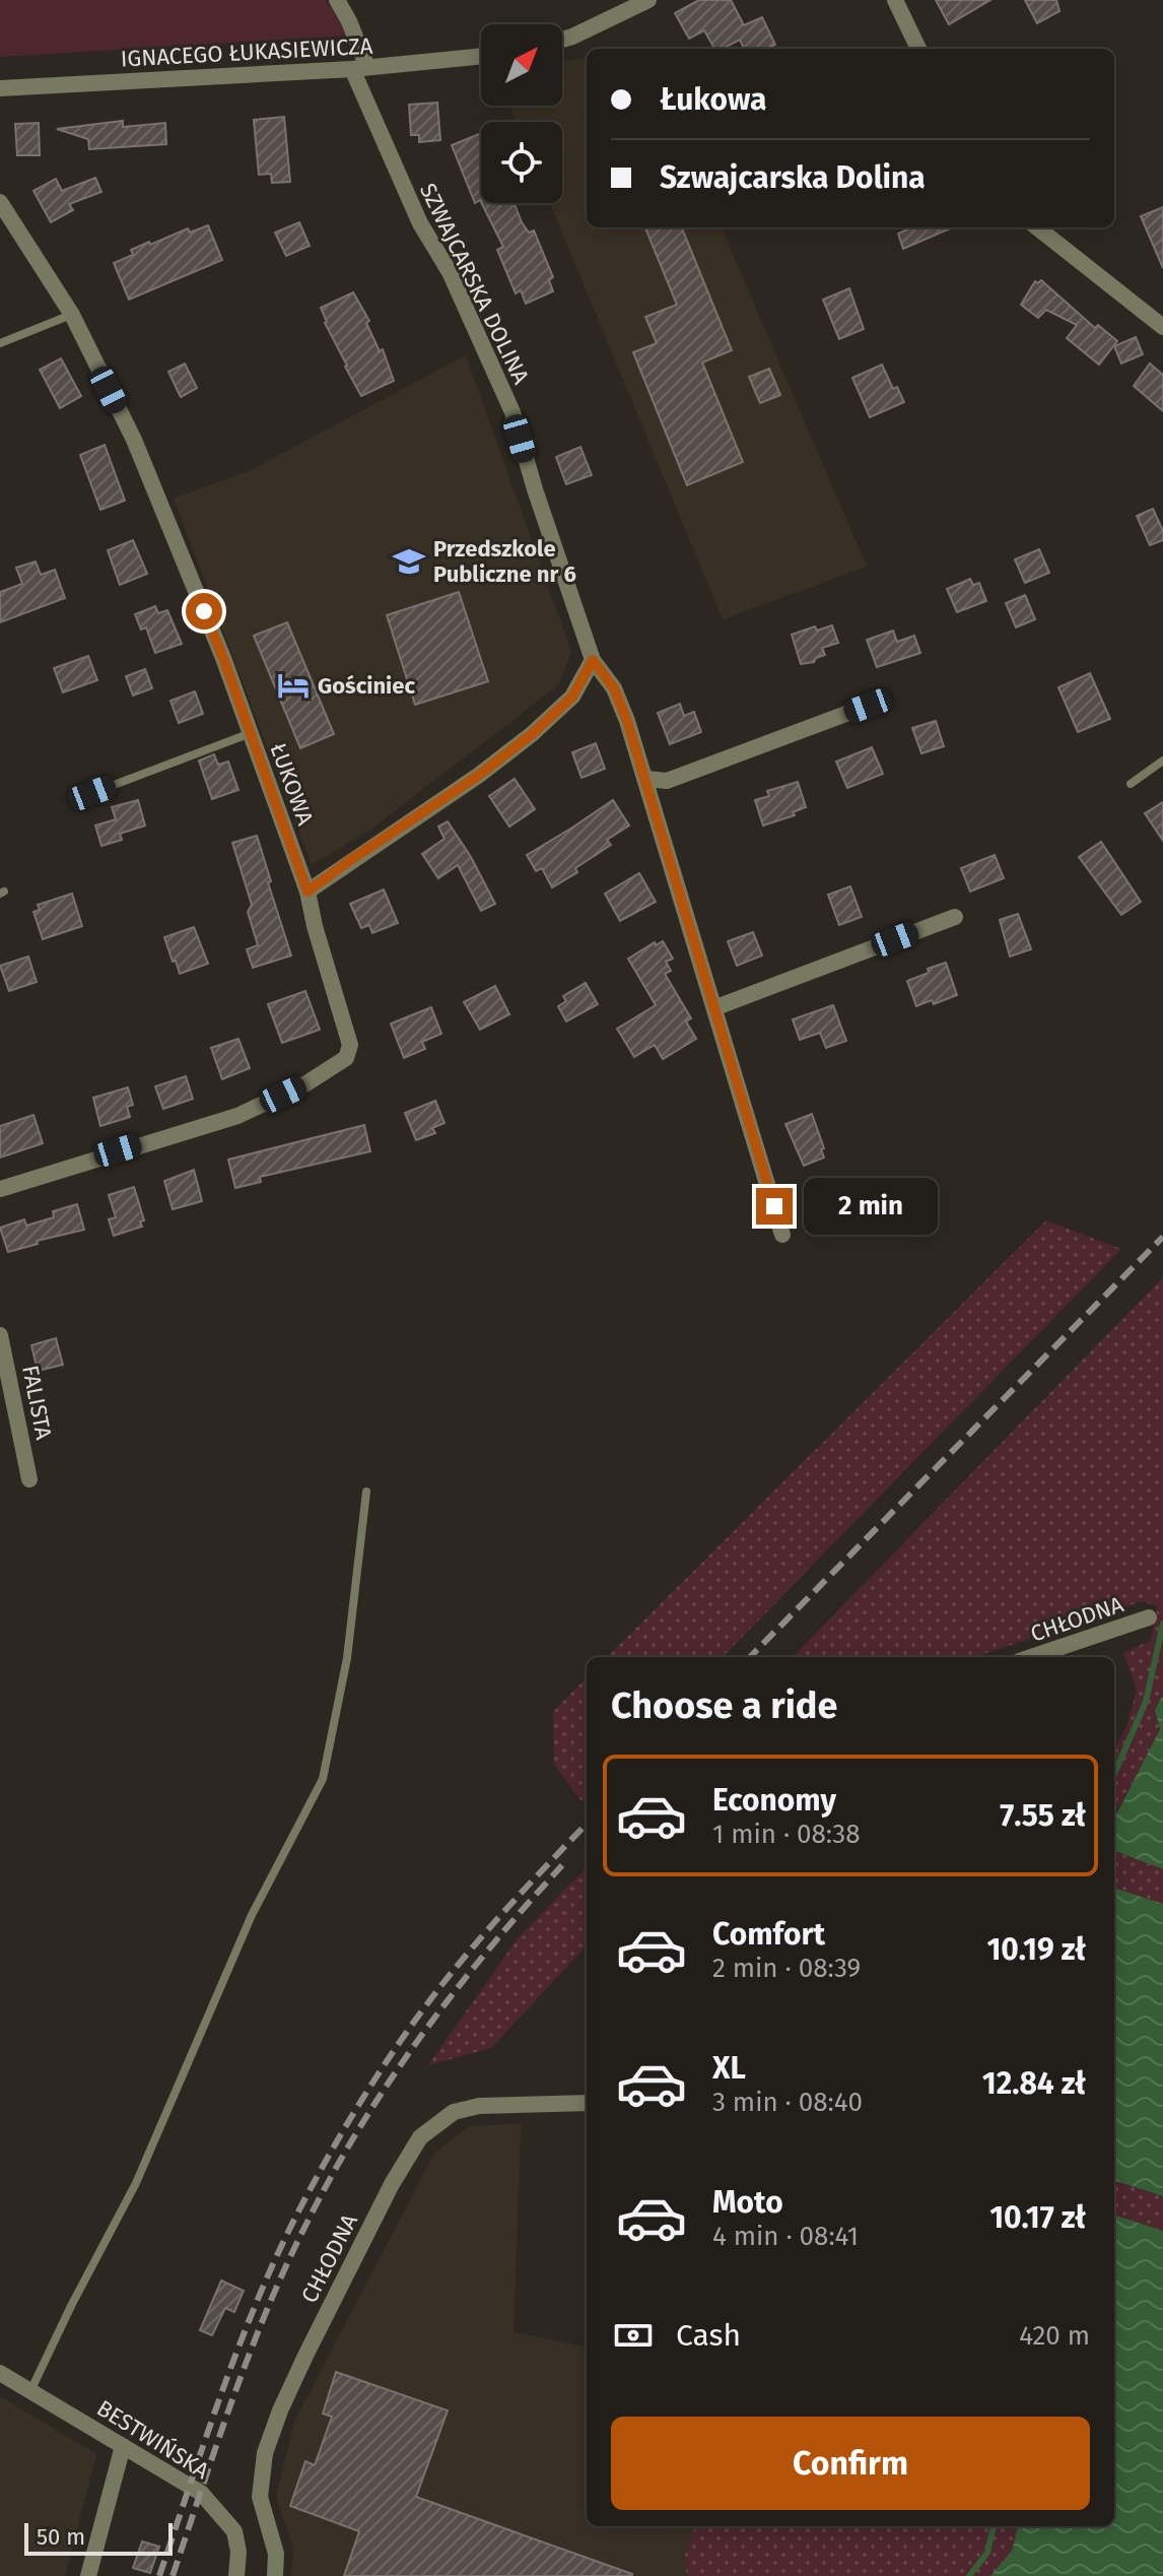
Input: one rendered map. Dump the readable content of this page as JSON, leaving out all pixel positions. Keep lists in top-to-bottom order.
{
  "streets": {
    "street": [
      "IGNACEGO ŁUKASIEWICZA",
      "SZWAJCARSKA DOLINA",
      "ŁUKOWA",
      "FALISTA",
      "CHŁODNA",
      "BESTWIŃSKA"
    ]
  },
  "crossings": [
    ["IGNACEGO ŁUKASIEWICZA", "SZWAJCARSKA DOLINA"]
  ],
  "places": {
    "school or university": ["Przedszkole Publiczne nr 6"],
    "hotel": ["Gościniec"]
  },
  "scale_bar": "50 m",
  "north": "top right",
  "page": {
    "banner": ["Łukowa", "Szwajcarska Dolina"],
    "bubble": "2 min",
    "heading": "Choose a ride",
    "list": [
      {
        "name": "Economy",
        "note": "1 min · 08:38",
        "value": "7.55 zł"
      },
      {
        "name": "Comfort",
        "note": "2 min · 08:39",
        "value": "10.19 zł"
      },
      {
        "name": "XL",
        "note": "3 min · 08:40",
        "value": "12.84 zł"
      },
      {
        "name": "Moto",
        "note": "4 min · 08:41",
        "value": "10.17 zł"
      }
    ],
    "pay": ["Cash", "420 m"],
    "buttons": "Confirm",
    "scale": "50 m"
  }
}
